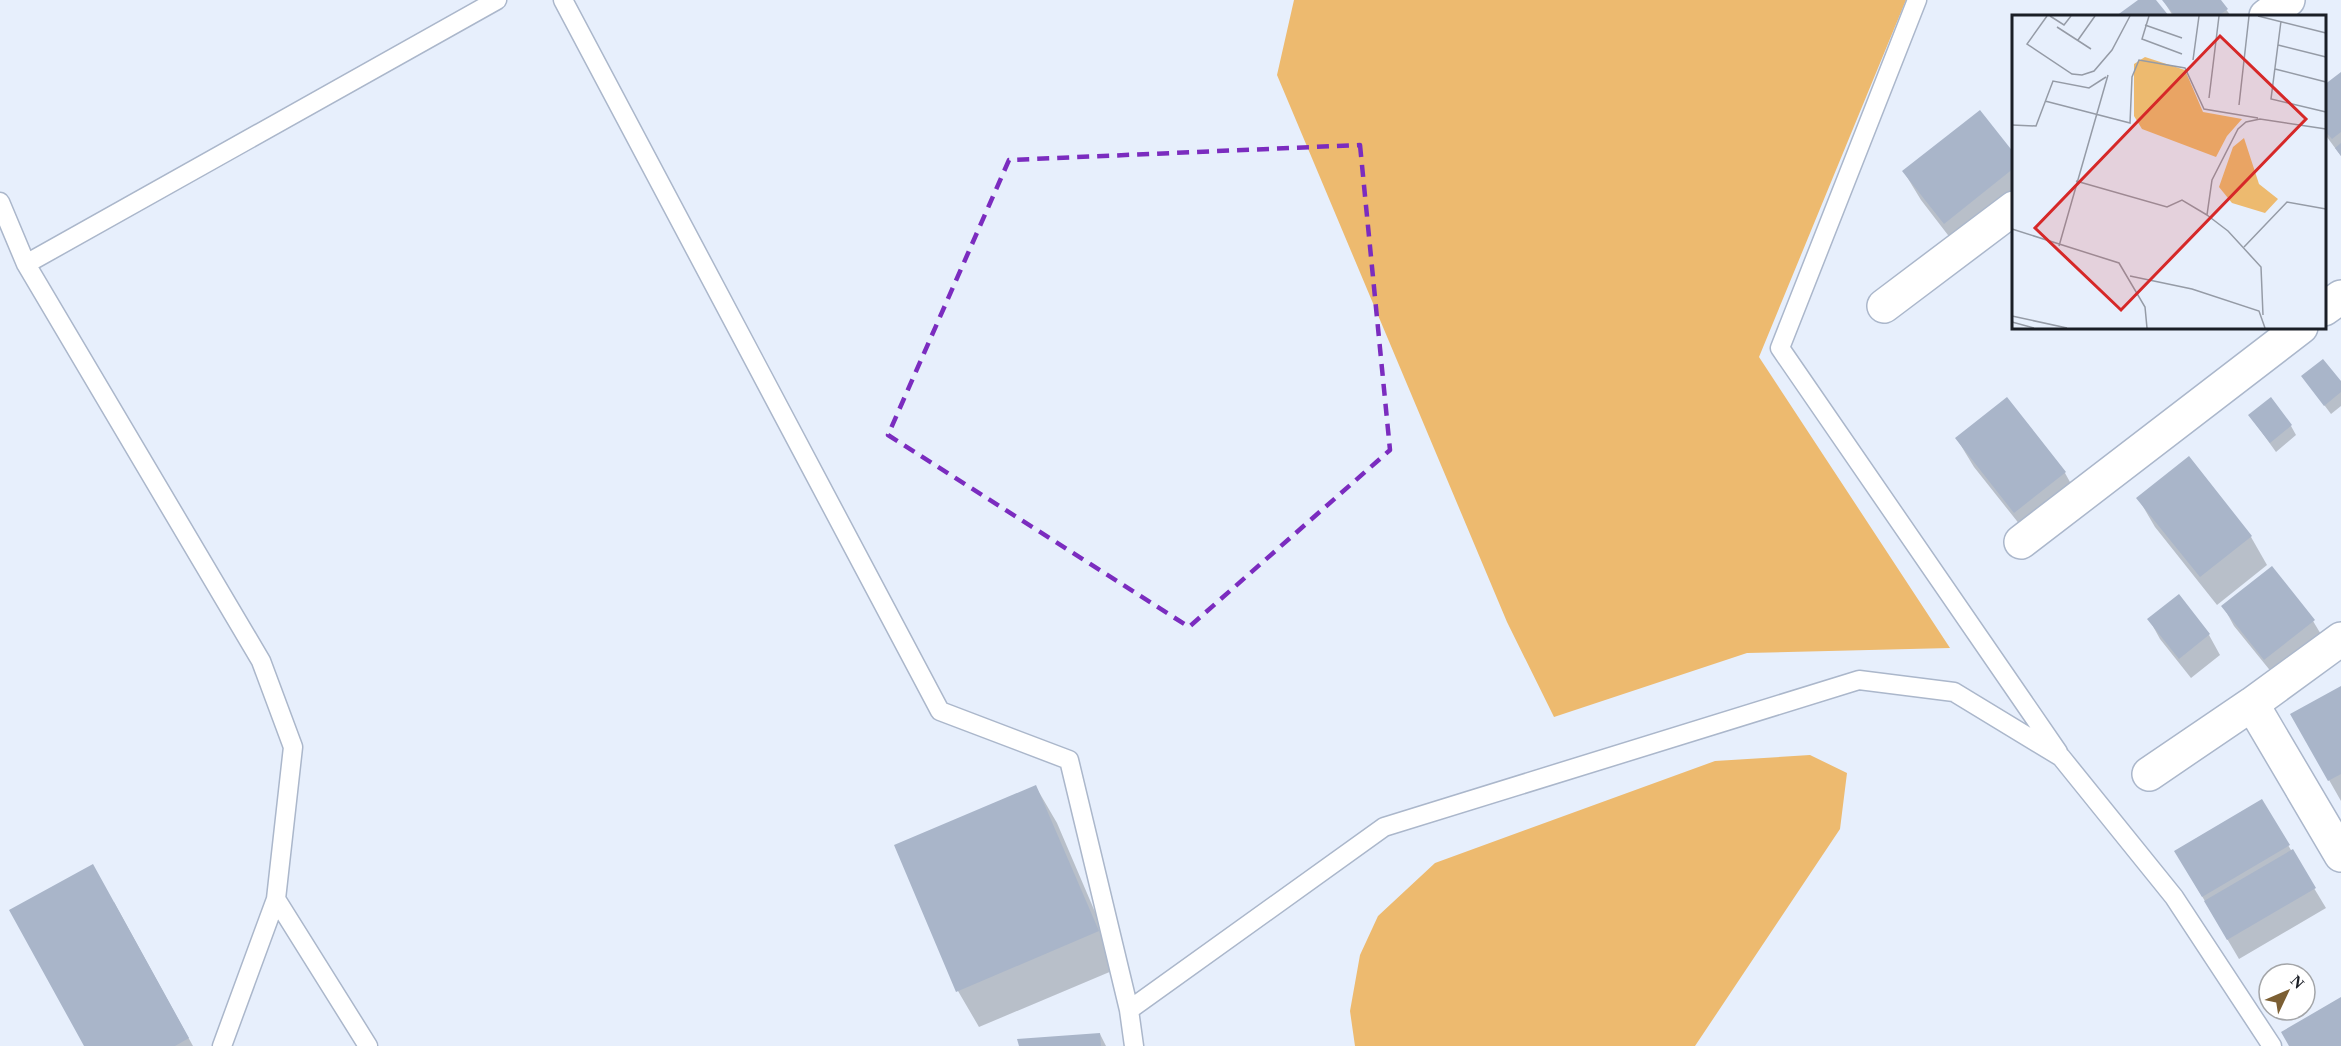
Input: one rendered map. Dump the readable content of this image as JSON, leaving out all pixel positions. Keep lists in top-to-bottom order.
{
  "north": "top right"
}
